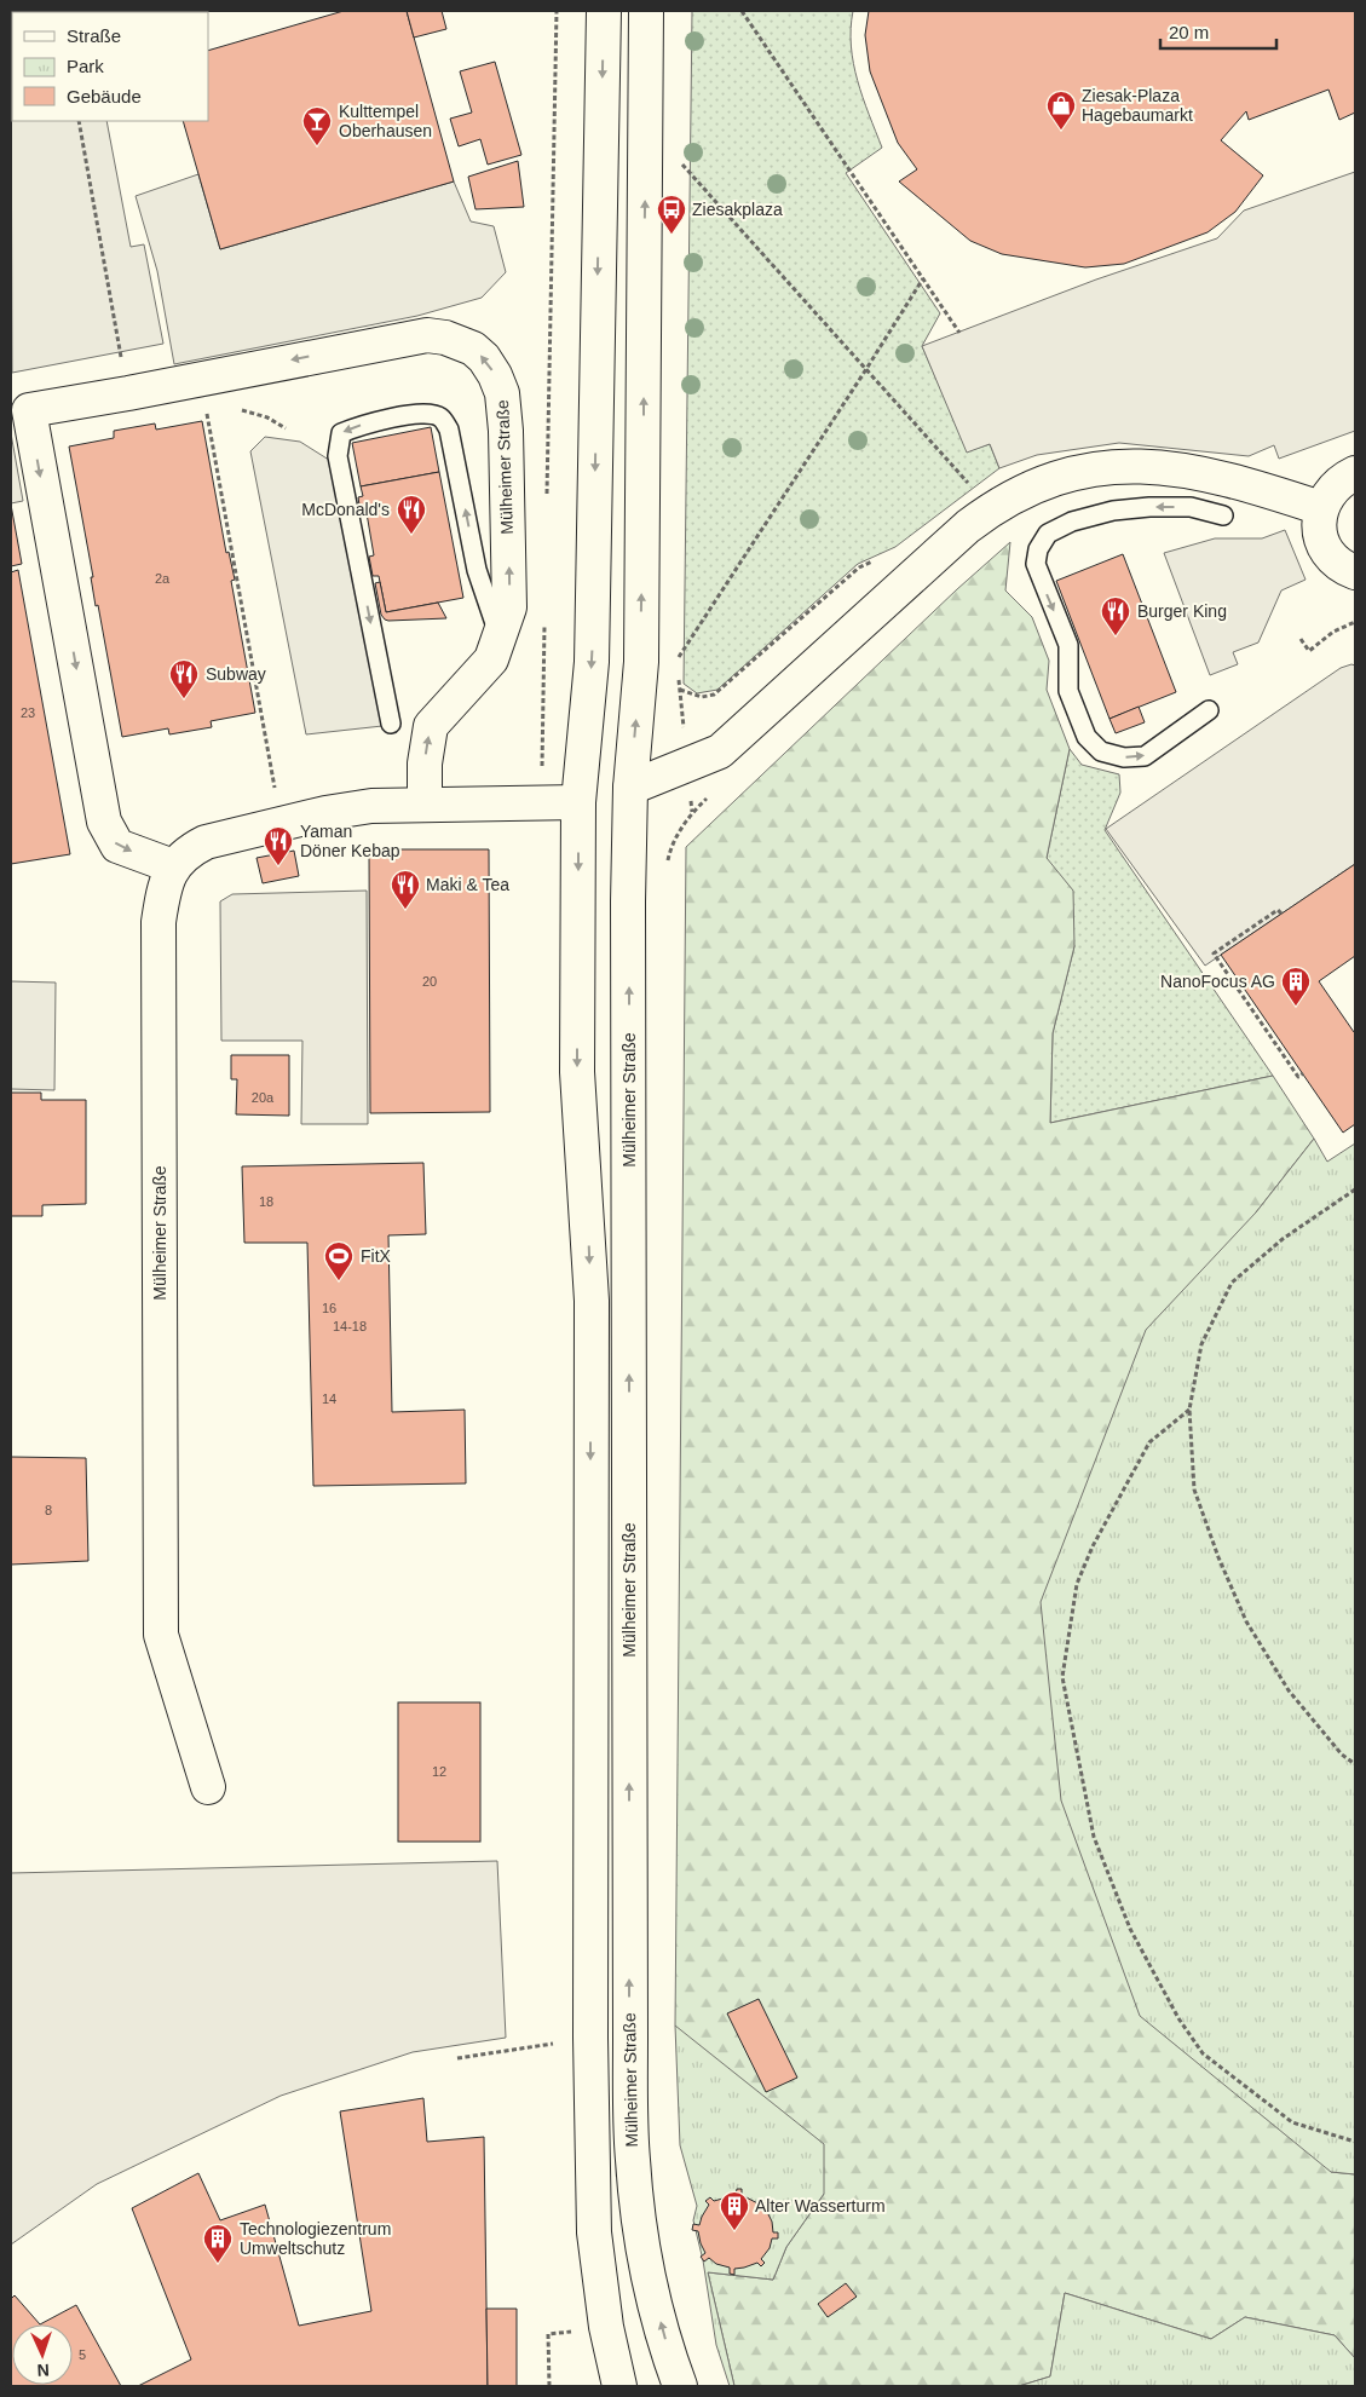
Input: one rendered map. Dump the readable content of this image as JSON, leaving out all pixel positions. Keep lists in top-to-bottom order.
{
  "streets": {
    "main road": ["Mülheimer Straße"]
  },
  "places": {
    "shop": ["Ziesak-Plaza Hagebaumarkt"],
    "bar": ["Kulttempel Oberhausen"],
    "bus stop": ["Ziesakplaza"],
    "restaurant": [
      "McDonald's",
      "Burger King",
      "Subway",
      "Yaman Döner Kebap",
      "Maki & Tea"
    ],
    "building": ["NanoFocus AG", "Alter Wasserturm", "Technologiezentrum Umweltschutz"],
    "sports": ["FitX"]
  },
  "house_numbers": [
    "2a",
    "23",
    "20",
    "20a",
    "18",
    "16",
    "14-18",
    "14",
    "8",
    "12",
    "5"
  ],
  "legend": ["Straße", "Park", "Gebäude"],
  "scale_bar": "20 m",
  "north": "bottom"
}
